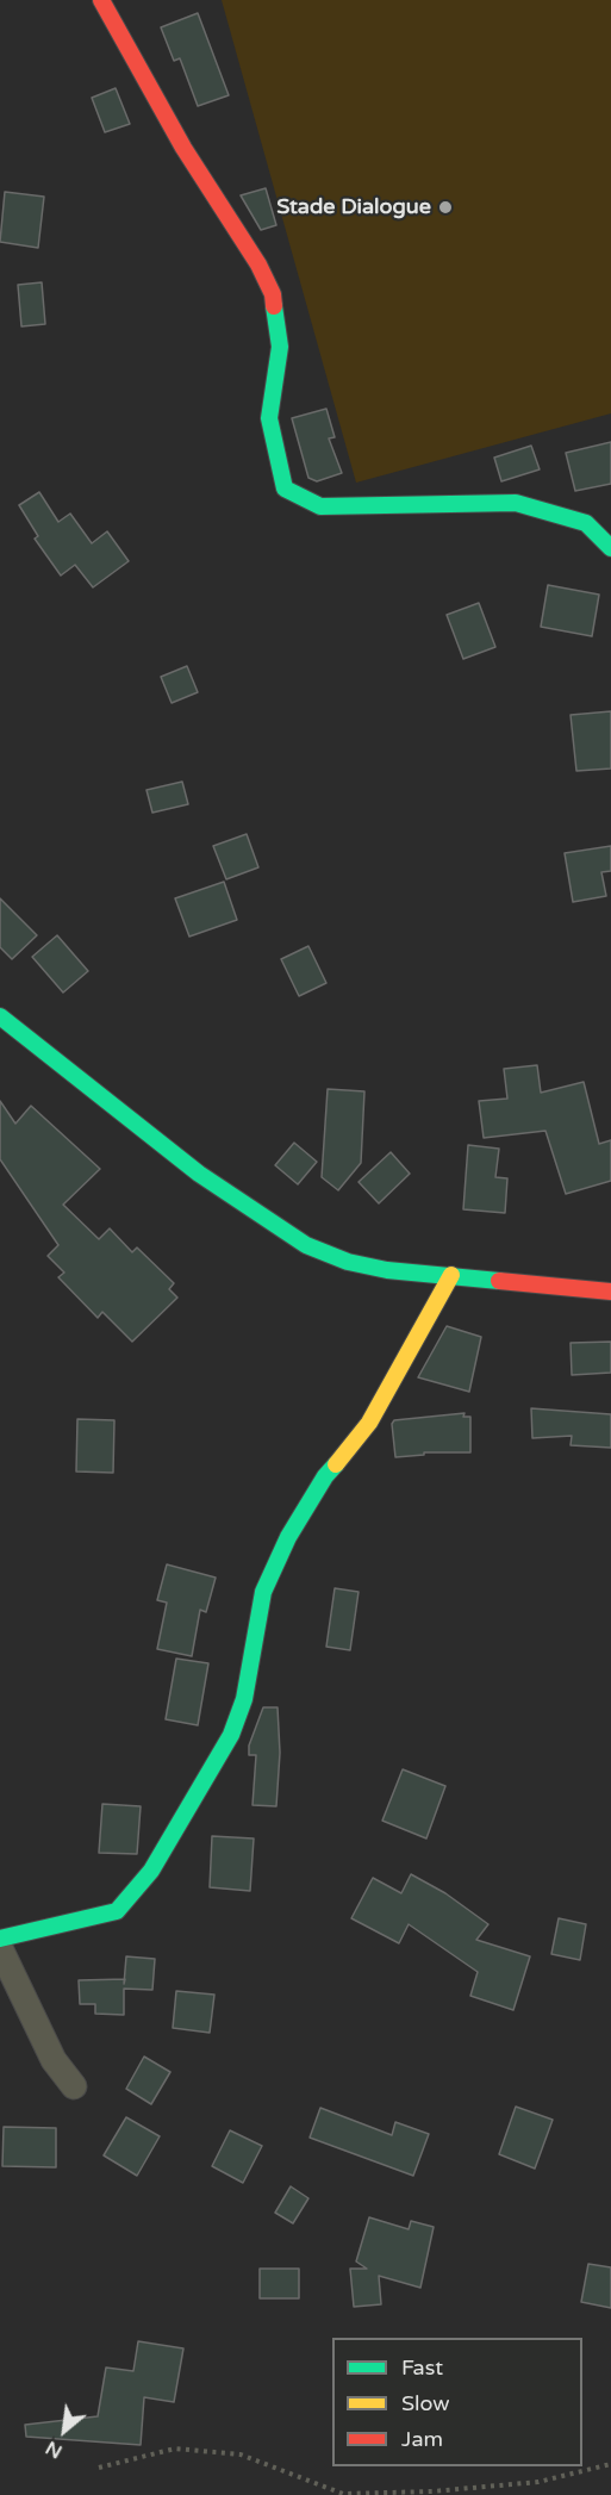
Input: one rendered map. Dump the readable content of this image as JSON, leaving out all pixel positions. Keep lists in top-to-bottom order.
{
  "places": ["Stade Dialogue"],
  "legend": ["Fast", "Slow", "Jam"],
  "north": "bottom left"
}
